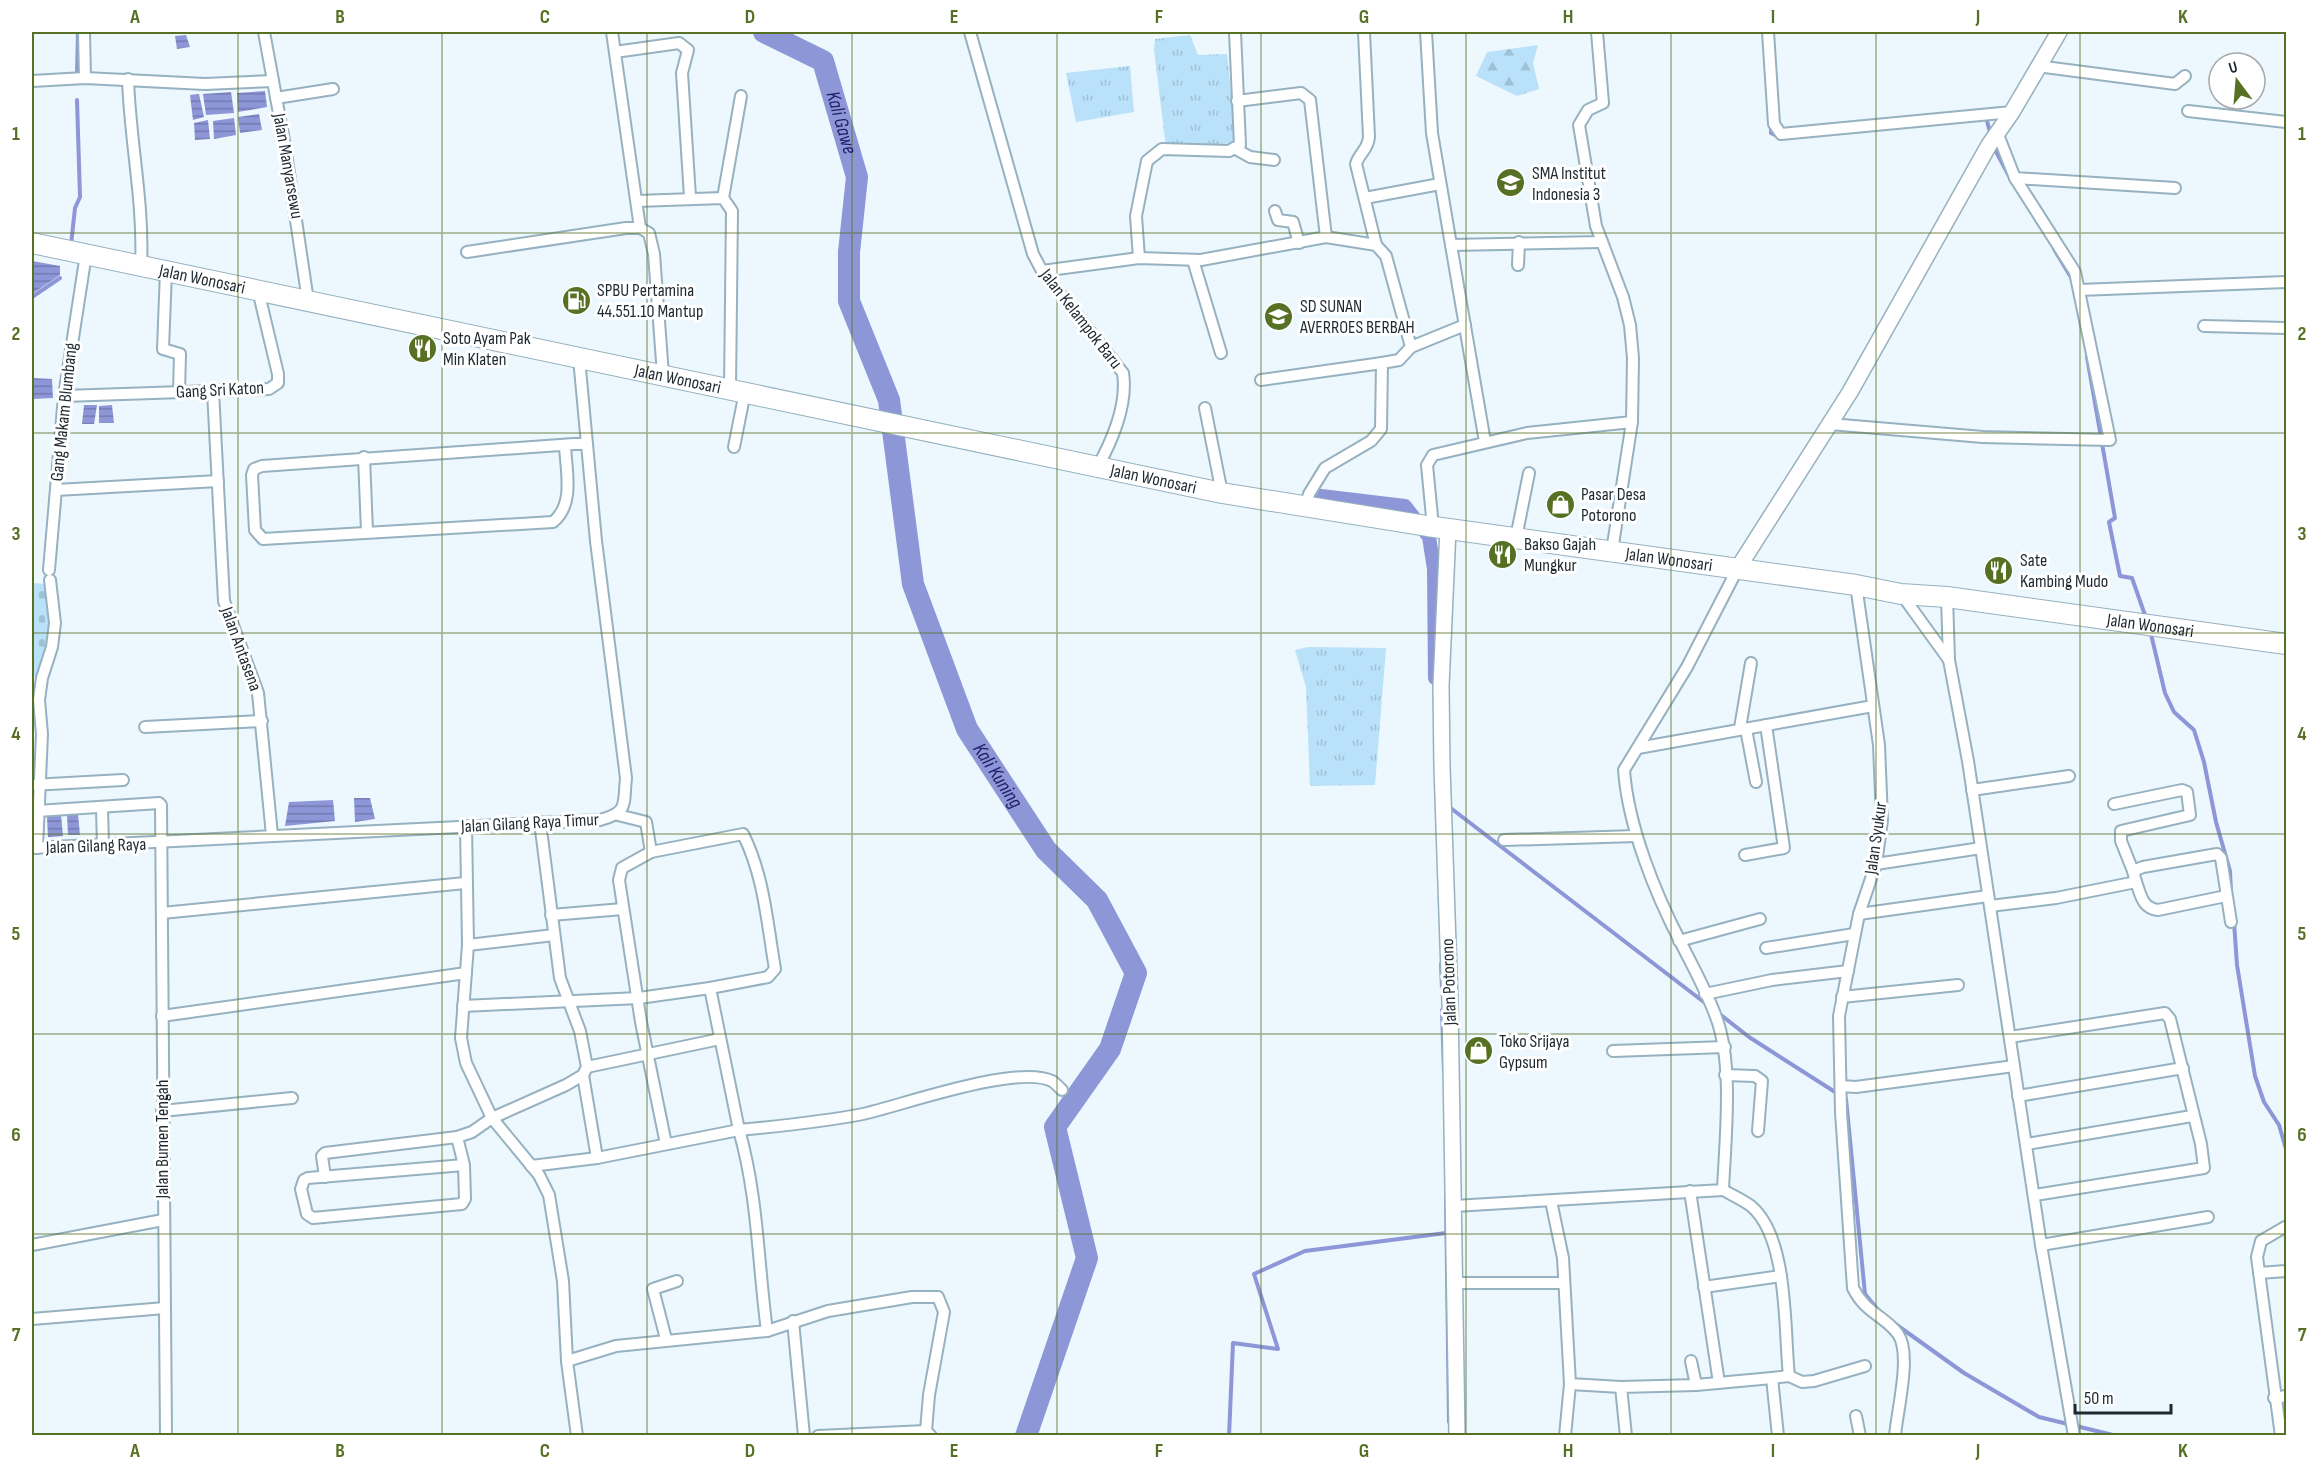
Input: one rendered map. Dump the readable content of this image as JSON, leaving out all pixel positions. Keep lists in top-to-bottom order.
{
  "streets": {
    "highway": ["Jalan Wonosari"],
    "street": [
      "Jalan Manyarsewu",
      "Jalan Kelampok Baru",
      "Gang Sri Katon",
      "Gang Makam Blumbang",
      "Jalan Antasena",
      "Jalan Gilang Raya Timur",
      "Jalan Syukur",
      "Jalan Gilang Raya",
      "Jalan Potorono",
      "Jalan Bumen Tengah"
    ]
  },
  "crossings": [
    ["Jalan Manyarsewu", "Jalan Wonosari"],
    ["Jalan Wonosari", "Jalan Kelampok Baru"],
    ["Jalan Wonosari", "Gang Sri Katon"],
    ["Jalan Wonosari", "Gang Makam Blumbang"],
    ["Jalan Wonosari", "Jalan Gilang Raya Timur"],
    ["Jalan Wonosari", "Jalan Syukur"],
    ["Jalan Wonosari", "Jalan Potorono"],
    ["Gang Sri Katon", "Gang Makam Blumbang"],
    ["Gang Sri Katon", "Jalan Antasena"],
    ["Gang Makam Blumbang", "Jalan Gilang Raya"],
    ["Jalan Antasena", "Jalan Gilang Raya Timur"],
    ["Jalan Gilang Raya Timur", "Jalan Gilang Raya"],
    ["Jalan Gilang Raya Timur", "Jalan Bumen Tengah"],
    ["Jalan Gilang Raya", "Jalan Bumen Tengah"]
  ],
  "water": ["Kali Gawe", "Kali Kuning"],
  "places": {
    "school or university": ["SMA Institut Indonesia 3", "SD SUNAN AVERROES BERBAH"],
    "fuel station": ["SPBU Pertamina 44.551.10 Mantup"],
    "restaurant": ["Soto Ayam Pak Min Klaten", "Bakso Gajah Mungkur", "Sate Kambing Mudo"],
    "shop": ["Pasar Desa Potorono", "Toko Srijaya Gypsum"]
  },
  "scale_bar": "50 m",
  "north": "top",
  "grid": {
    "columns": [
      "A",
      "B",
      "C",
      "D",
      "E",
      "F",
      "G",
      "H",
      "I",
      "J",
      "K"
    ],
    "rows": [
      "1",
      "2",
      "3",
      "4",
      "5",
      "6",
      "7"
    ]
  }
}
